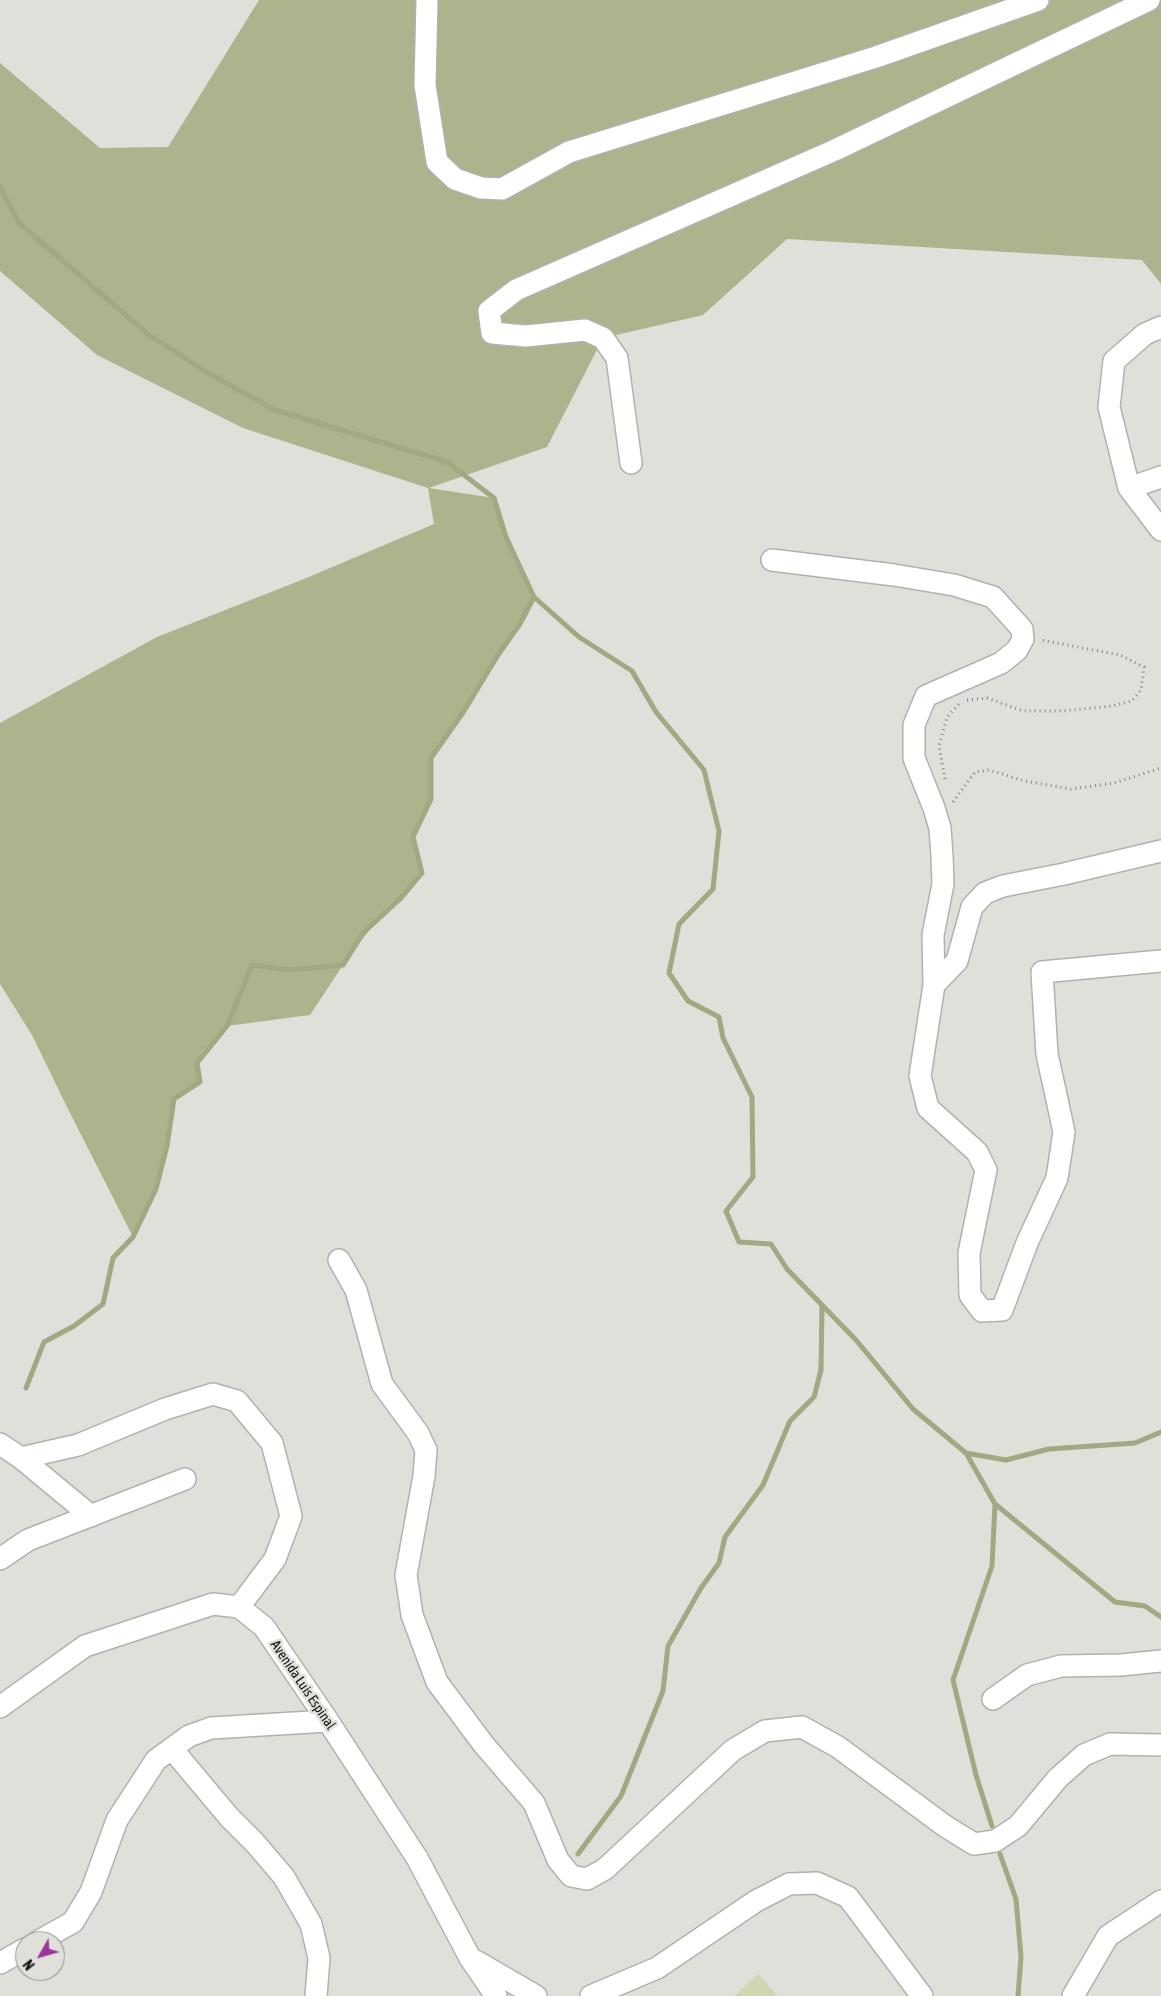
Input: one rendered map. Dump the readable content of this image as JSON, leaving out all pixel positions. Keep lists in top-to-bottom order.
{
  "streets": {
    "street": ["Avenida Luis Espinal"]
  },
  "north": "bottom left"
}
